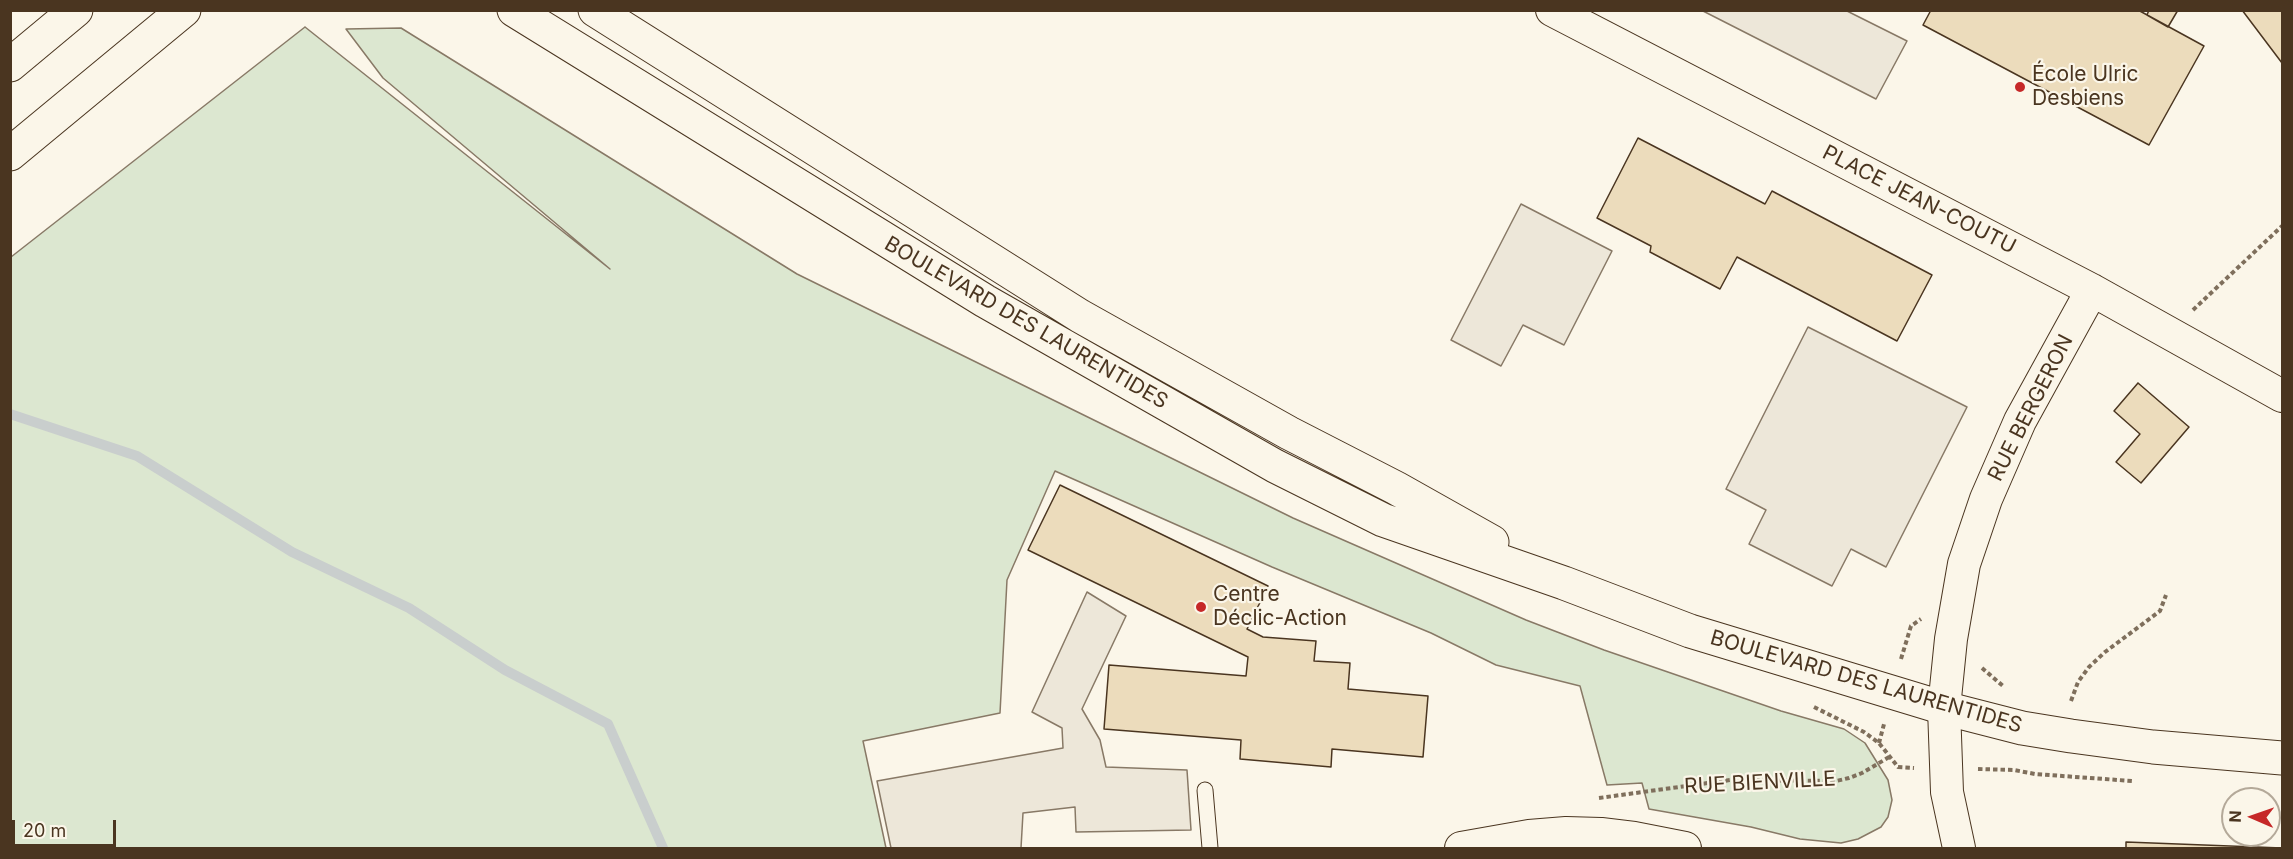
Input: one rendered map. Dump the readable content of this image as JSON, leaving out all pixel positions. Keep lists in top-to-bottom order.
{
  "streets": {
    "main road": ["BOULEVARD DES LAURENTIDES"],
    "street": ["PLACE JEAN-COUTU", "RUE BERGERON"],
    "path": ["RUE BIENVILLE"]
  },
  "crossings": [
    ["PLACE JEAN-COUTU", "RUE BERGERON"],
    ["BOULEVARD DES LAURENTIDES", "RUE BERGERON"],
    ["BOULEVARD DES LAURENTIDES", "RUE BIENVILLE"]
  ],
  "places": ["École Ulric Desbiens", "Centre Déclic-Action"],
  "scale_bar": "20 m",
  "north": "left"
}
